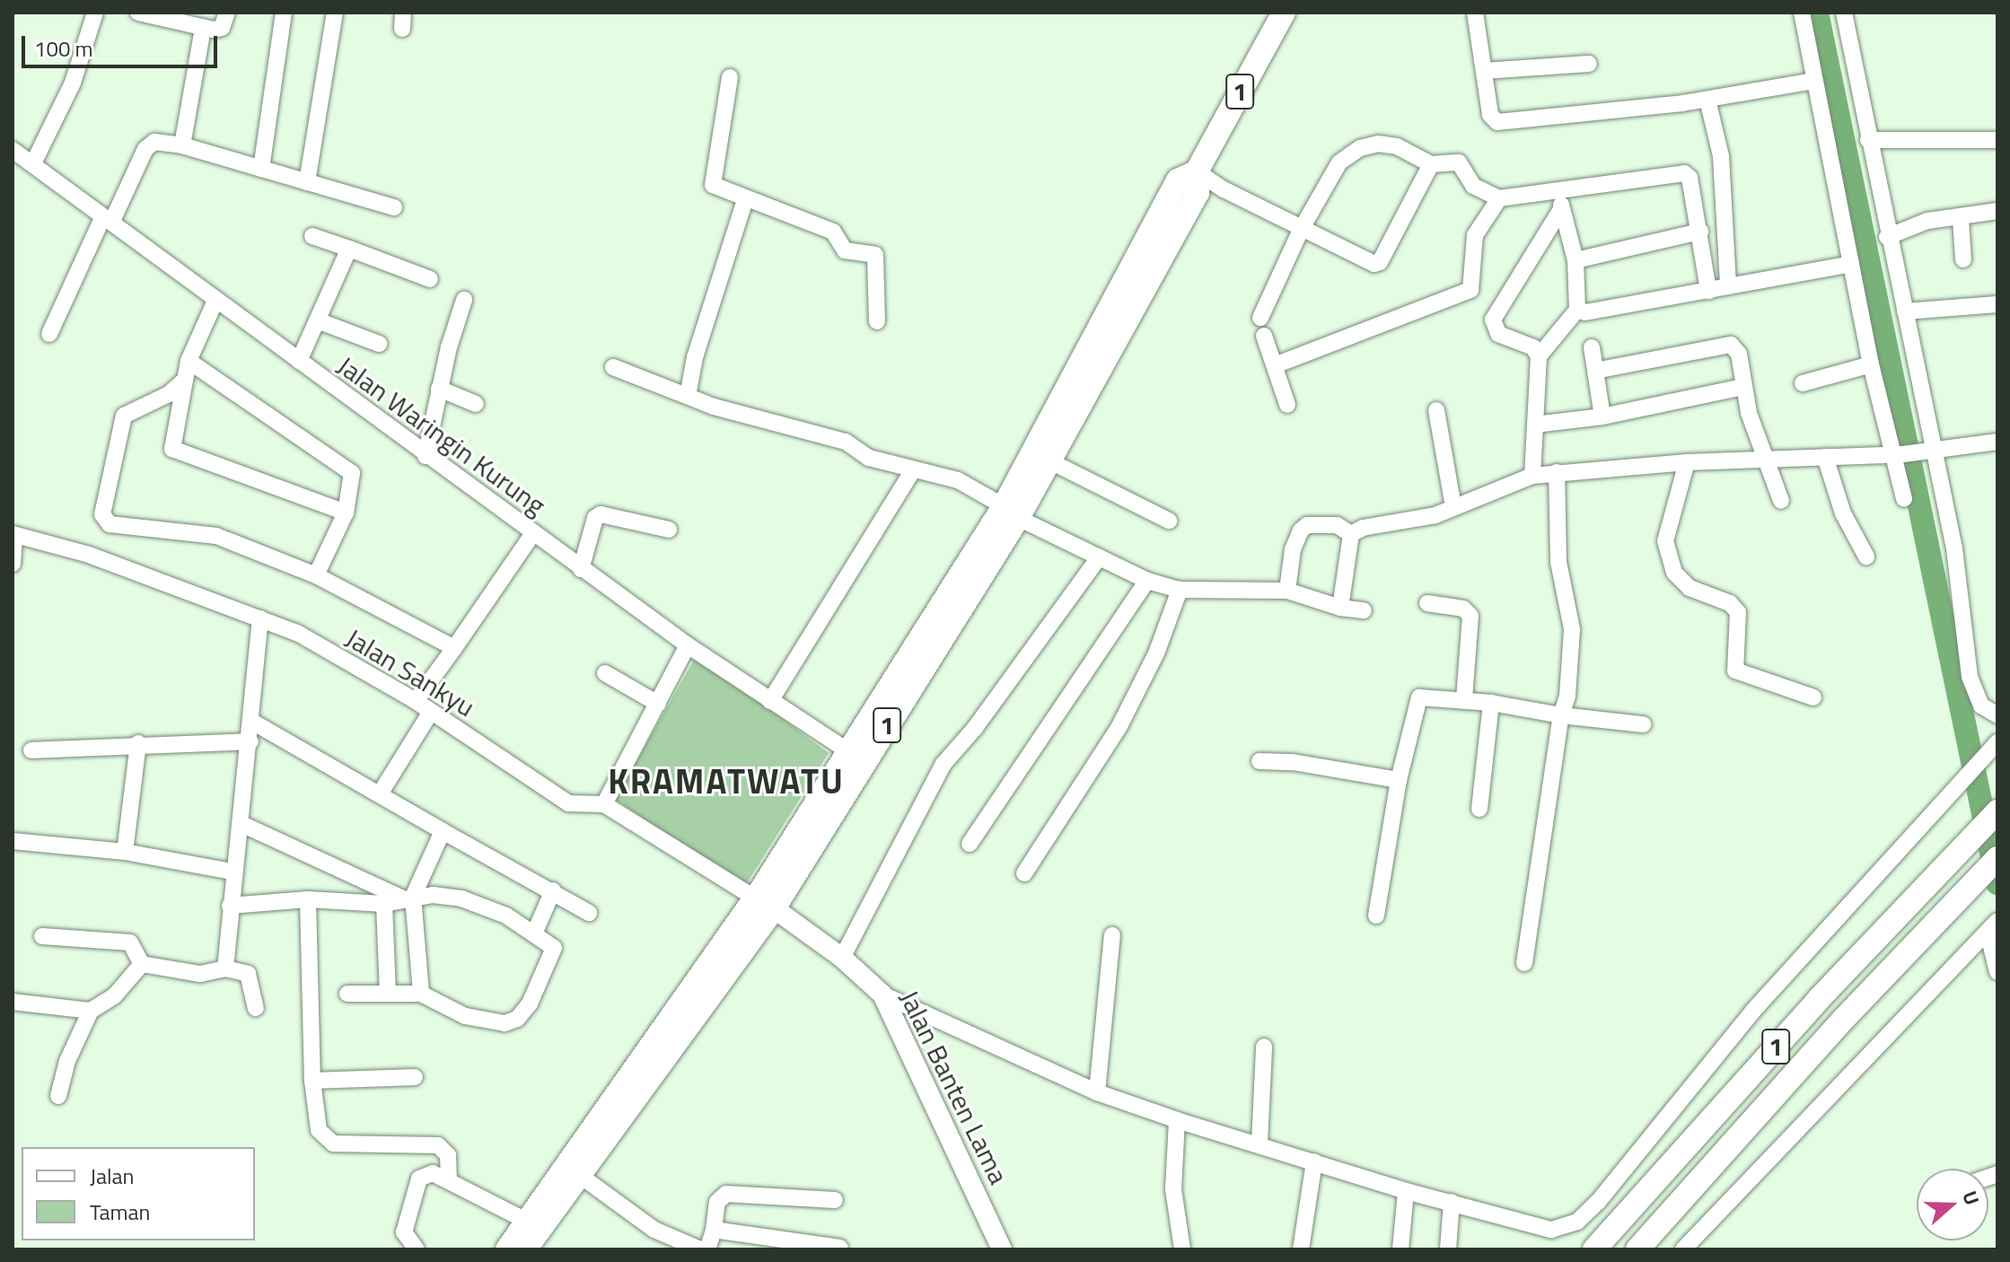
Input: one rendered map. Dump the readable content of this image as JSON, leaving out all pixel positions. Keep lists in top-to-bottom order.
{
  "streets": {
    "highway": ["1"],
    "main road": ["Jalan Banten Lama"],
    "street": ["Jalan Waringin Kurung", "Jalan Sankyu"]
  },
  "crossings": [
    ["1", "Jalan Waringin Kurung"],
    ["1", "Jalan Banten Lama"]
  ],
  "districts": ["KRAMATWATU"],
  "legend": ["Jalan", "Taman"],
  "scale_bar": "100 m",
  "north": "right"
}
